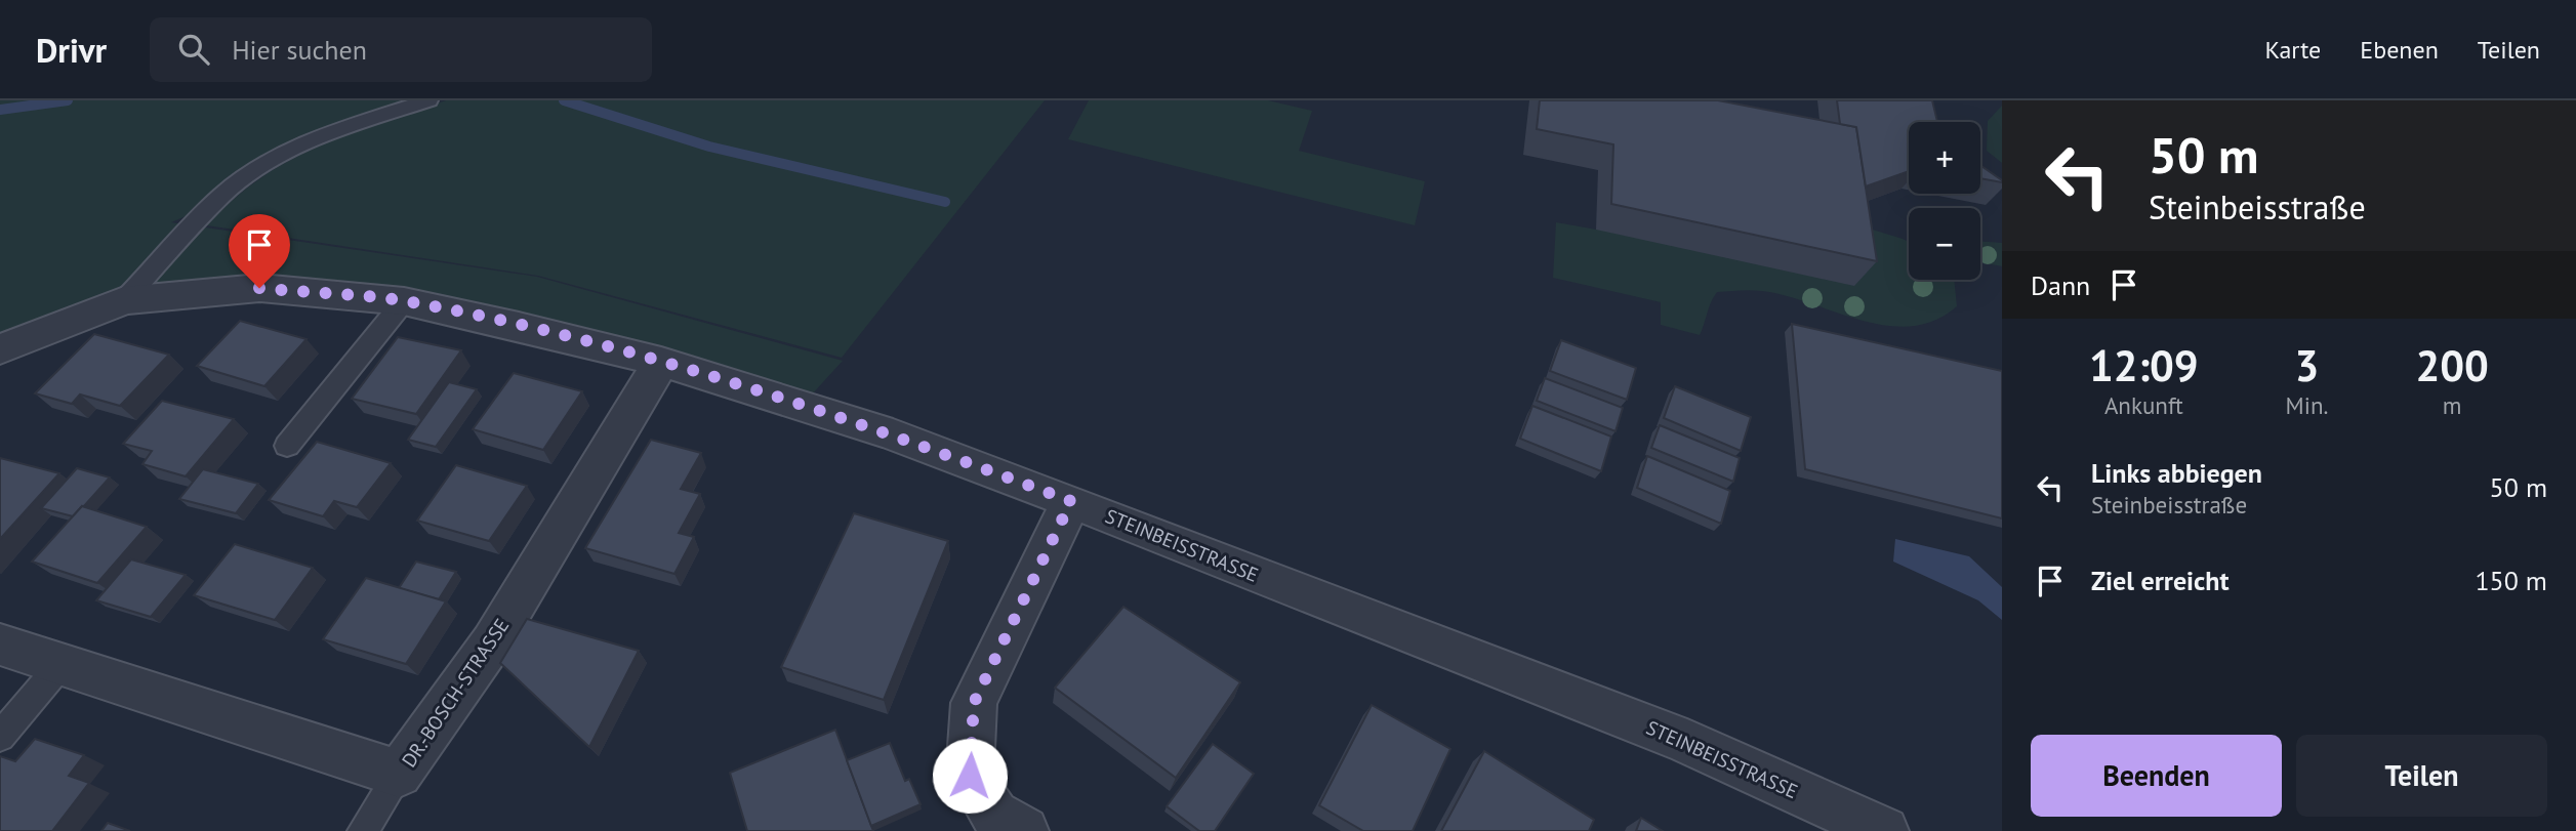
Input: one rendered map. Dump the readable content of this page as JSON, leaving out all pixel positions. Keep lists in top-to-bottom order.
{
  "streets": {
    "street": ["STEINBEISSTRASSE", "DR.-BOSCH-STRASSE"]
  },
  "crossings": [
    ["STEINBEISSTRASSE", "DR.-BOSCH-STRASSE"]
  ],
  "page": {
    "header": "Drivr",
    "search": "Hier suchen",
    "nav": ["Karte", "Ebenen", "Teilen"],
    "turn": ["50 m", "Steinbeisstraße"],
    "map_buttons": ["+", "−"],
    "then": "Dann",
    "eta": [
      "12:09",
      "Ankunft",
      "3",
      "Min.",
      "200",
      "m"
    ],
    "list": [
      {
        "name": "Links abbiegen",
        "note": "Steinbeisstraße",
        "value": "50 m"
      },
      {
        "name": "Ziel erreicht",
        "value": "150 m"
      }
    ],
    "buttons": ["Beenden", "Teilen"]
  }
}
